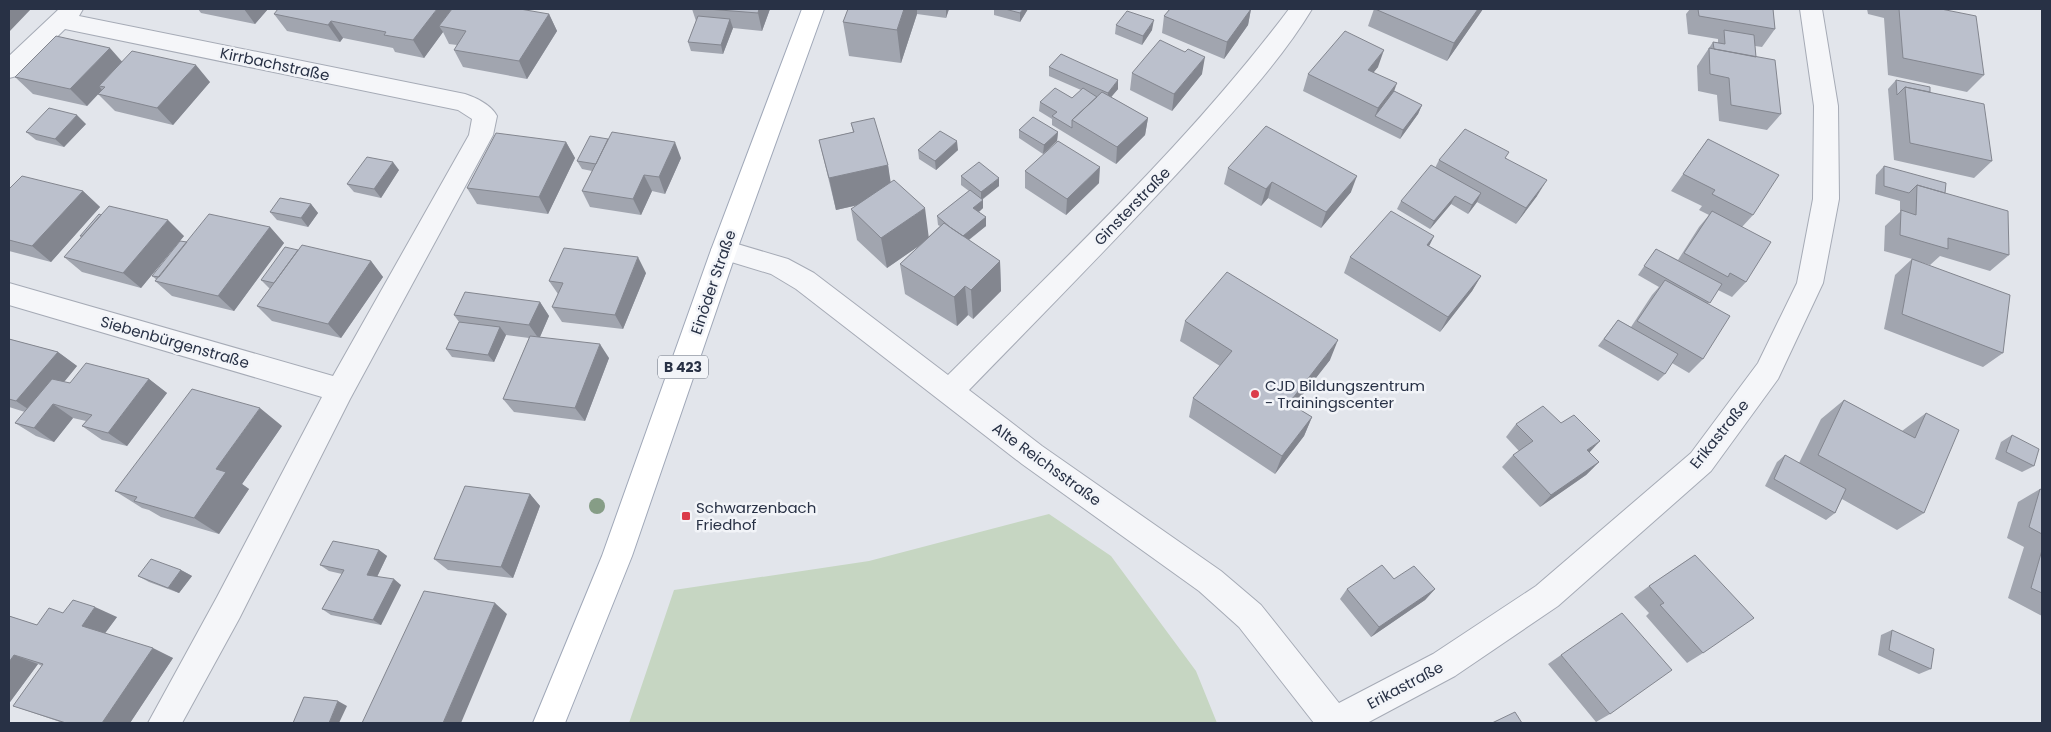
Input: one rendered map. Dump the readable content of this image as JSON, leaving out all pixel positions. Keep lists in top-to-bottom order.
{
  "streets": {
    "main road": ["Einöder Straße", "B 423"],
    "street": [
      "Kirrbachstraße",
      "Ginsterstraße",
      "Siebenbürgenstraße",
      "Erikastraße",
      "Alte Reichsstraße"
    ]
  },
  "crossings": [
    ["Kirrbachstraße", "Siebenbürgenstraße"],
    ["Ginsterstraße", "Alte Reichsstraße"],
    ["Einöder Straße", "Alte Reichsstraße"],
    ["Erikastraße", "Alte Reichsstraße"]
  ],
  "places": {
    "other": ["CJD Bildungszentrum - Trainingscenter"],
    "transit": ["Schwarzenbach Friedhof"]
  }
}
